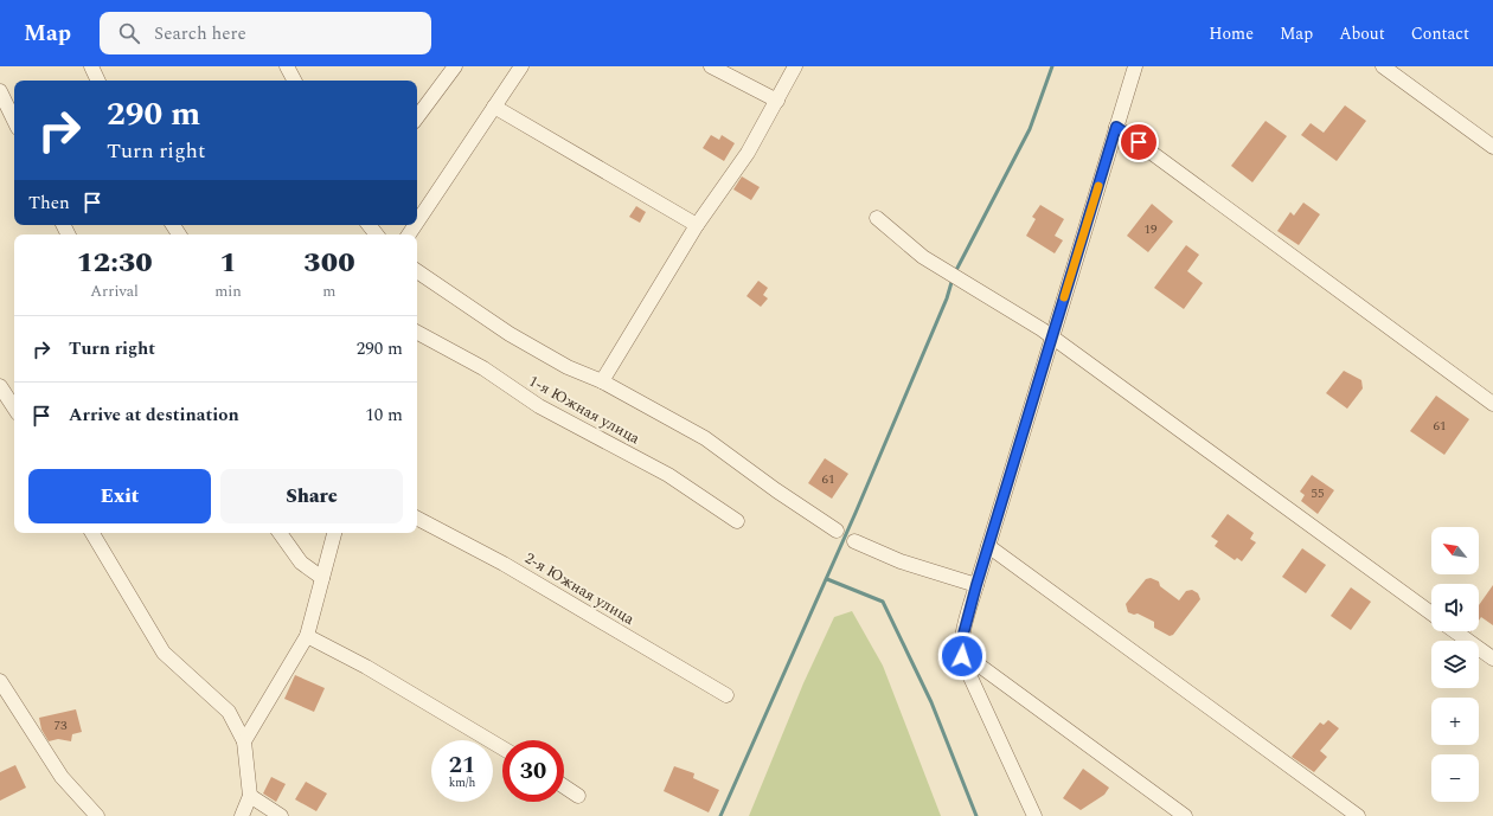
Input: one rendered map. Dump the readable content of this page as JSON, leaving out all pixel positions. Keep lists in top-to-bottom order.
{
  "streets": {
    "street": ["1-я Южная улица", "2-я Южная улица"]
  },
  "house_numbers": [
    "19",
    "61",
    "61",
    "55",
    "73"
  ],
  "north": "top left",
  "page": {
    "header": "Map",
    "search": "Search here",
    "nav": [
      "Home",
      "Map",
      "About",
      "Contact"
    ],
    "turn": ["290 m", "Turn right"],
    "then": "Then",
    "eta": [
      "12:30",
      "Arrival",
      "1",
      "min",
      "300",
      "m"
    ],
    "list": [
      {
        "name": "Turn right",
        "value": "290 m"
      },
      {
        "name": "Arrive at destination",
        "value": "10 m"
      }
    ],
    "buttons": ["Exit", "Share"],
    "map_buttons": ["+", "−"],
    "speed": "21 km/h",
    "limit": "30"
  }
}
